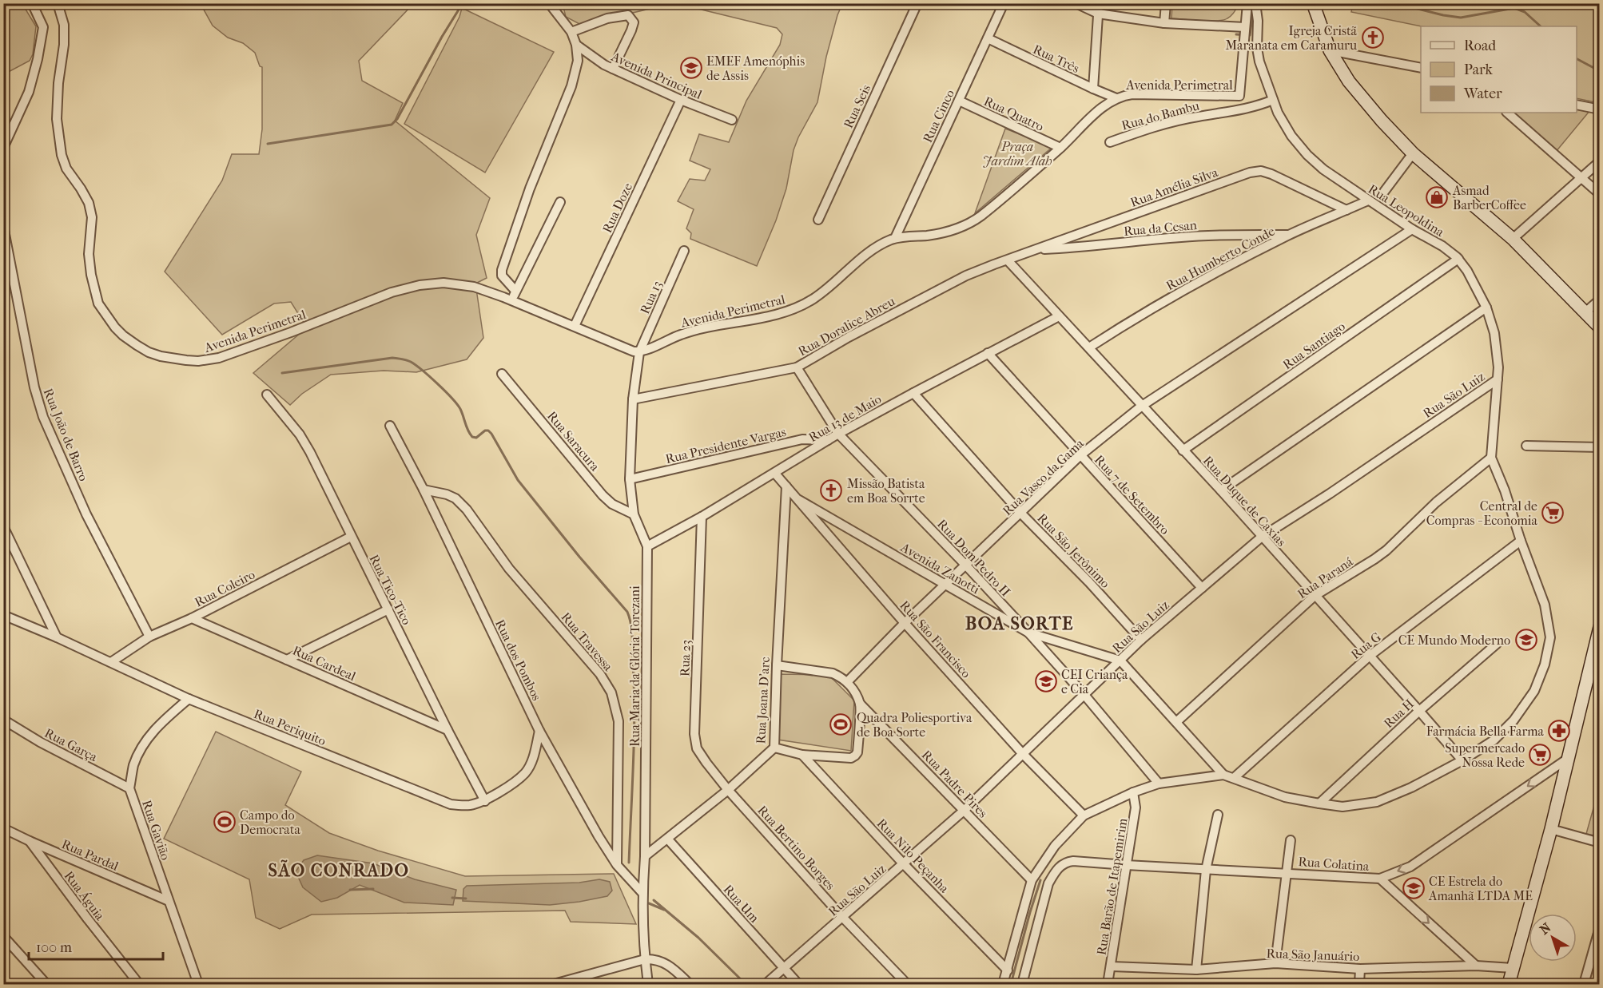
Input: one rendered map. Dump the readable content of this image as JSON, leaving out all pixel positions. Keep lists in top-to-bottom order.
{
  "streets": {
    "street": [
      "Rua Três",
      "Avenida Principal",
      "Avenida Perimetral",
      "Rua Seis",
      "Rua Quatro",
      "Rua do Bambu",
      "Rua Cinco",
      "Rua Amélia Silva",
      "Rua Doze",
      "Rua Leopoldina",
      "Rua da Cesan",
      "Rua Humberto Conde",
      "Rua 13",
      "Rua Doralice Abreu",
      "Rua Santiago",
      "Rua São Luiz",
      "Rua 13 de Maio",
      "Rua João de Barro",
      "Rua Saracura",
      "Rua Presidente Vargas",
      "Rua Vasco da Gama",
      "Rua 7 de Setembro",
      "Rua Duque de Caxias",
      "Rua São Jerônimo",
      "Rua Dom Pedro II",
      "Avenida Zanotti",
      "Rua Paraná",
      "Rua Coleiro",
      "Rua Tico-Tico",
      "Rua São Francisco",
      "Rua Travessa",
      "Rua G",
      "Rua 23",
      "Rua dos Pombos",
      "Rua Cardeal",
      "Rua Maria da Glória Torezani",
      "Rua Joana D'arc",
      "Rua H",
      "Rua Periquito",
      "Rua Garça",
      "Rua Padre Pires",
      "Rua Gavião",
      "Rua Bertino Borges",
      "Rua Pardal",
      "Rua Nilo Peçanha",
      "Rua Colatina",
      "Rua Barão de Itapemirim",
      "Rua Águia",
      "Rua Um",
      "Rua São Januário"
    ]
  },
  "crossings": [
    ["Rua Três", "Avenida Perimetral"],
    ["Rua Três", "Rua Cinco"],
    ["Avenida Principal", "Rua Doze"],
    ["Avenida Perimetral", "Rua Quatro"],
    ["Avenida Perimetral", "Rua Cinco"],
    ["Avenida Perimetral", "Rua Doze"],
    ["Avenida Perimetral", "Rua 13"],
    ["Avenida Perimetral", "Rua Maria da Glória Torezani"],
    ["Rua Quatro", "Rua Cinco"],
    ["Rua do Bambu", "Rua Leopoldina"],
    ["Rua Amélia Silva", "Rua da Cesan"],
    ["Rua Amélia Silva", "Rua Humberto Conde"],
    ["Rua Amélia Silva", "Rua Doralice Abreu"],
    ["Rua Amélia Silva", "Rua Duque de Caxias"],
    ["Rua Leopoldina", "Rua Humberto Conde"],
    ["Rua Leopoldina", "Rua Santiago"],
    ["Rua Leopoldina", "Rua São Luiz"],
    ["Rua Leopoldina", "Rua Vasco da Gama"],
    ["Rua Leopoldina", "Rua Paraná"],
    ["Rua da Cesan", "Rua Humberto Conde"],
    ["Rua Humberto Conde", "Rua Duque de Caxias"],
    ["Rua 13", "Rua Maria da Glória Torezani"],
    ["Rua Doralice Abreu", "Rua Duque de Caxias"],
    ["Rua Doralice Abreu", "Rua Dom Pedro II"],
    ["Rua Doralice Abreu", "Rua Maria da Glória Torezani"],
    ["Rua Santiago", "Rua Duque de Caxias"],
    ["Rua São Luiz", "Rua 7 de Setembro"],
    ["Rua São Luiz", "Rua Duque de Caxias"],
    ["Rua São Luiz", "Rua São Jerônimo"],
    ["Rua São Luiz", "Rua Dom Pedro II"],
    ["Rua São Luiz", "Avenida Zanotti"],
    ["Rua São Luiz", "Rua São Francisco"],
    ["Rua São Luiz", "Rua Padre Pires"],
    ["Rua São Luiz", "Rua Bertino Borges"],
    ["Rua São Luiz", "Rua Nilo Peçanha"],
    ["Rua São Luiz", "Rua Um"],
    ["Rua 13 de Maio", "Rua Presidente Vargas"],
    ["Rua 13 de Maio", "Rua 7 de Setembro"],
    ["Rua 13 de Maio", "Rua Duque de Caxias"],
    ["Rua 13 de Maio", "Rua São Jerônimo"],
    ["Rua 13 de Maio", "Rua Dom Pedro II"],
    ["Rua 13 de Maio", "Rua São Francisco"],
    ["Rua 13 de Maio", "Rua 23"],
    ["Rua 13 de Maio", "Rua Maria da Glória Torezani"],
    ["Rua João de Barro", "Rua Coleiro"],
    ["Rua Saracura", "Rua Maria da Glória Torezani"],
    ["Rua Presidente Vargas", "Rua Maria da Glória Torezani"],
    ["Rua Vasco da Gama", "Rua 7 de Setembro"],
    ["Rua Vasco da Gama", "Rua Duque de Caxias"],
    ["Rua Vasco da Gama", "Rua São Jerônimo"],
    ["Rua Vasco da Gama", "Rua Dom Pedro II"],
    ["Rua Vasco da Gama", "Avenida Zanotti"],
    ["Rua Vasco da Gama", "Rua São Francisco"],
    ["Rua Duque de Caxias", "Rua Paraná"],
    ["Rua Duque de Caxias", "Rua G"],
    ["Rua Duque de Caxias", "Rua H"],
    ["Rua Dom Pedro II", "Avenida Zanotti"],
    ["Avenida Zanotti", "Rua São Francisco"],
    ["Rua Coleiro", "Rua Tico-Tico"],
    ["Rua Coleiro", "Rua Cardeal"],
    ["Rua Coleiro", "Rua Periquito"],
    ["Rua Tico-Tico", "Rua Cardeal"],
    ["Rua Tico-Tico", "Rua Periquito"],
    ["Rua São Francisco", "Rua Joana D'arc"],
    ["Rua Travessa", "Rua dos Pombos"],
    ["Rua 23", "Rua Joana D'arc"],
    ["Rua 23", "Rua Bertino Borges"],
    ["Rua dos Pombos", "Rua Maria da Glória Torezani"],
    ["Rua dos Pombos", "Rua Periquito"],
    ["Rua Maria da Glória Torezani", "Rua Joana D'arc"],
    ["Rua Joana D'arc", "Rua Bertino Borges"],
    ["Rua Joana D'arc", "Rua Um"],
    ["Rua Periquito", "Rua Gavião"],
    ["Rua Garça", "Rua Gavião"],
    ["Rua Gavião", "Rua Pardal"],
    ["Rua Pardal", "Rua Águia"],
    ["Rua Colatina", "Rua Barão de Itapemirim"],
    ["Rua Barão de Itapemirim", "Rua São Januário"]
  ],
  "districts": ["BOA SORTE", "SÃO CONRADO"],
  "parks": ["Praça Jardim Alah"],
  "places": {
    "church": ["Igreja Cristã Maranata em Caramuru", "Missão Batista em Boa Sorrte"],
    "school or university": [
      "EMEF Amenóphis de Assis",
      "CE Mundo Moderno",
      "CEI Criança e Cia",
      "CE Estrela do Amanhã LTDA ME"
    ],
    "shop": ["Asmad BarberCoffee"],
    "supermarket": ["Central de Compras - Economia", "Supermercado Nossa Rede"],
    "sports": ["Quadra Poliesportiva de Boa Sorte", "Campo do Democrata"],
    "pharmacy": ["Farmácia Bella Farma"]
  },
  "legend": ["Road", "Park", "Water"],
  "scale_bar": "100 m",
  "north": "top left"
}
